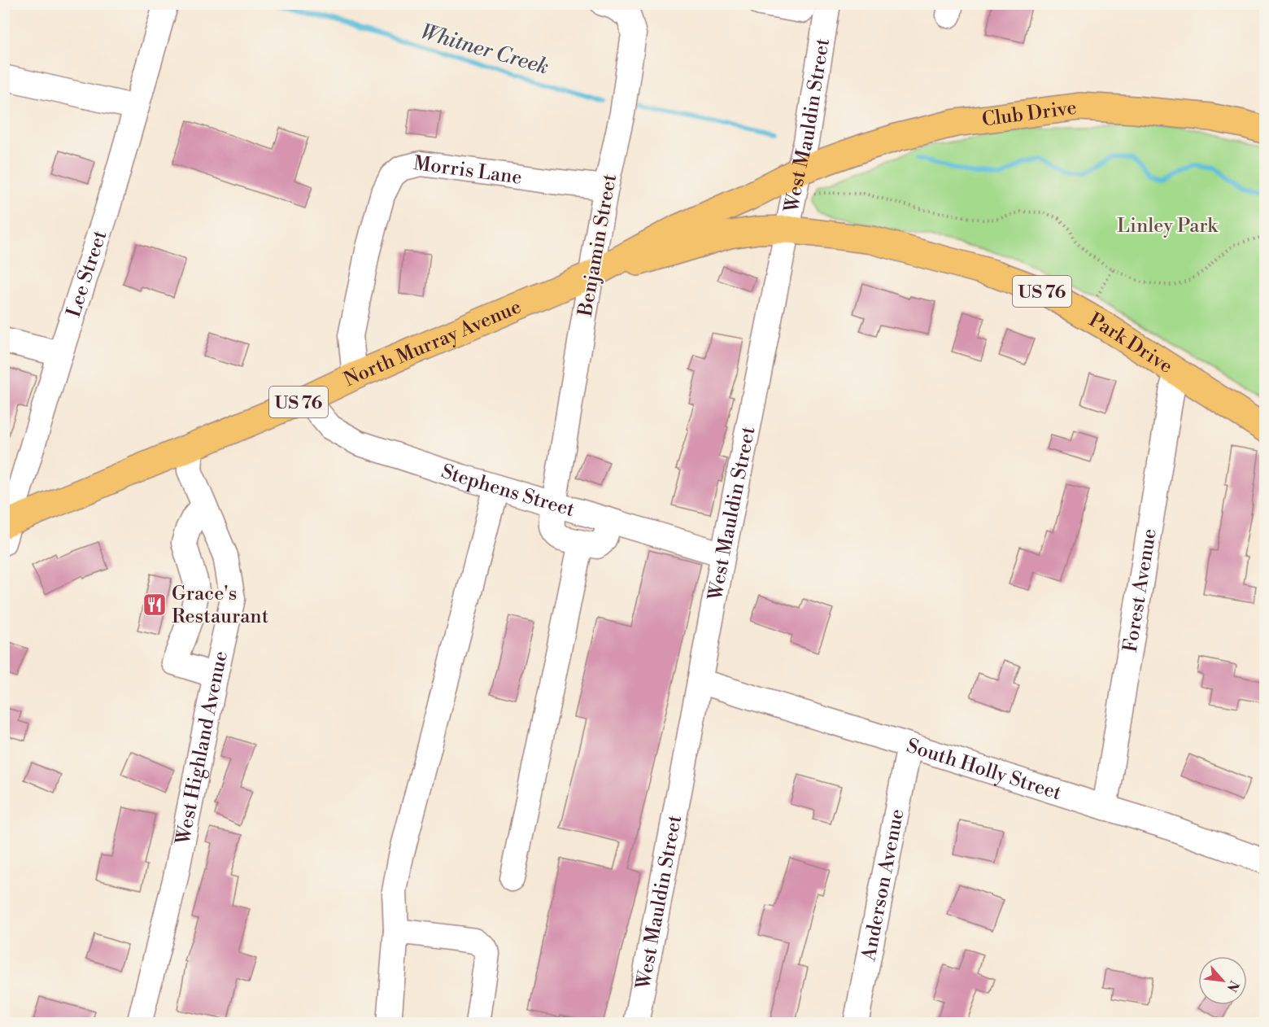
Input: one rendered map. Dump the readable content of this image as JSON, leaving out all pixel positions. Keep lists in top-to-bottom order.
{
  "streets": {
    "main road": [
      "Club Drive",
      "US 76",
      "North Murray Avenue",
      "Park Drive"
    ],
    "street": [
      "West Mauldin Street",
      "Morris Lane",
      "Benjamin Street",
      "Lee Street",
      "Stephens Street",
      "Forest Avenue",
      "West Highland Avenue",
      "South Holly Street",
      "Anderson Avenue"
    ]
  },
  "crossings": [
    ["Club Drive", "West Mauldin Street"],
    ["Club Drive", "North Murray Avenue"],
    ["West Mauldin Street", "North Murray Avenue"],
    ["West Mauldin Street", "Park Drive"],
    ["West Mauldin Street", "Stephens Street"],
    ["West Mauldin Street", "South Holly Street"],
    ["Morris Lane", "Benjamin Street"],
    ["Morris Lane", "North Murray Avenue"],
    ["Benjamin Street", "North Murray Avenue"],
    ["Benjamin Street", "Stephens Street"],
    ["Lee Street", "North Murray Avenue"],
    ["North Murray Avenue", "Park Drive"],
    ["North Murray Avenue", "Stephens Street"],
    ["North Murray Avenue", "West Highland Avenue"],
    ["Park Drive", "Forest Avenue"],
    ["Forest Avenue", "South Holly Street"],
    ["South Holly Street", "Anderson Avenue"]
  ],
  "water": ["Whitner Creek"],
  "parks": ["Linley Park"],
  "places": {
    "restaurant": ["Grace's Restaurant"]
  },
  "north": "bottom right"
}
